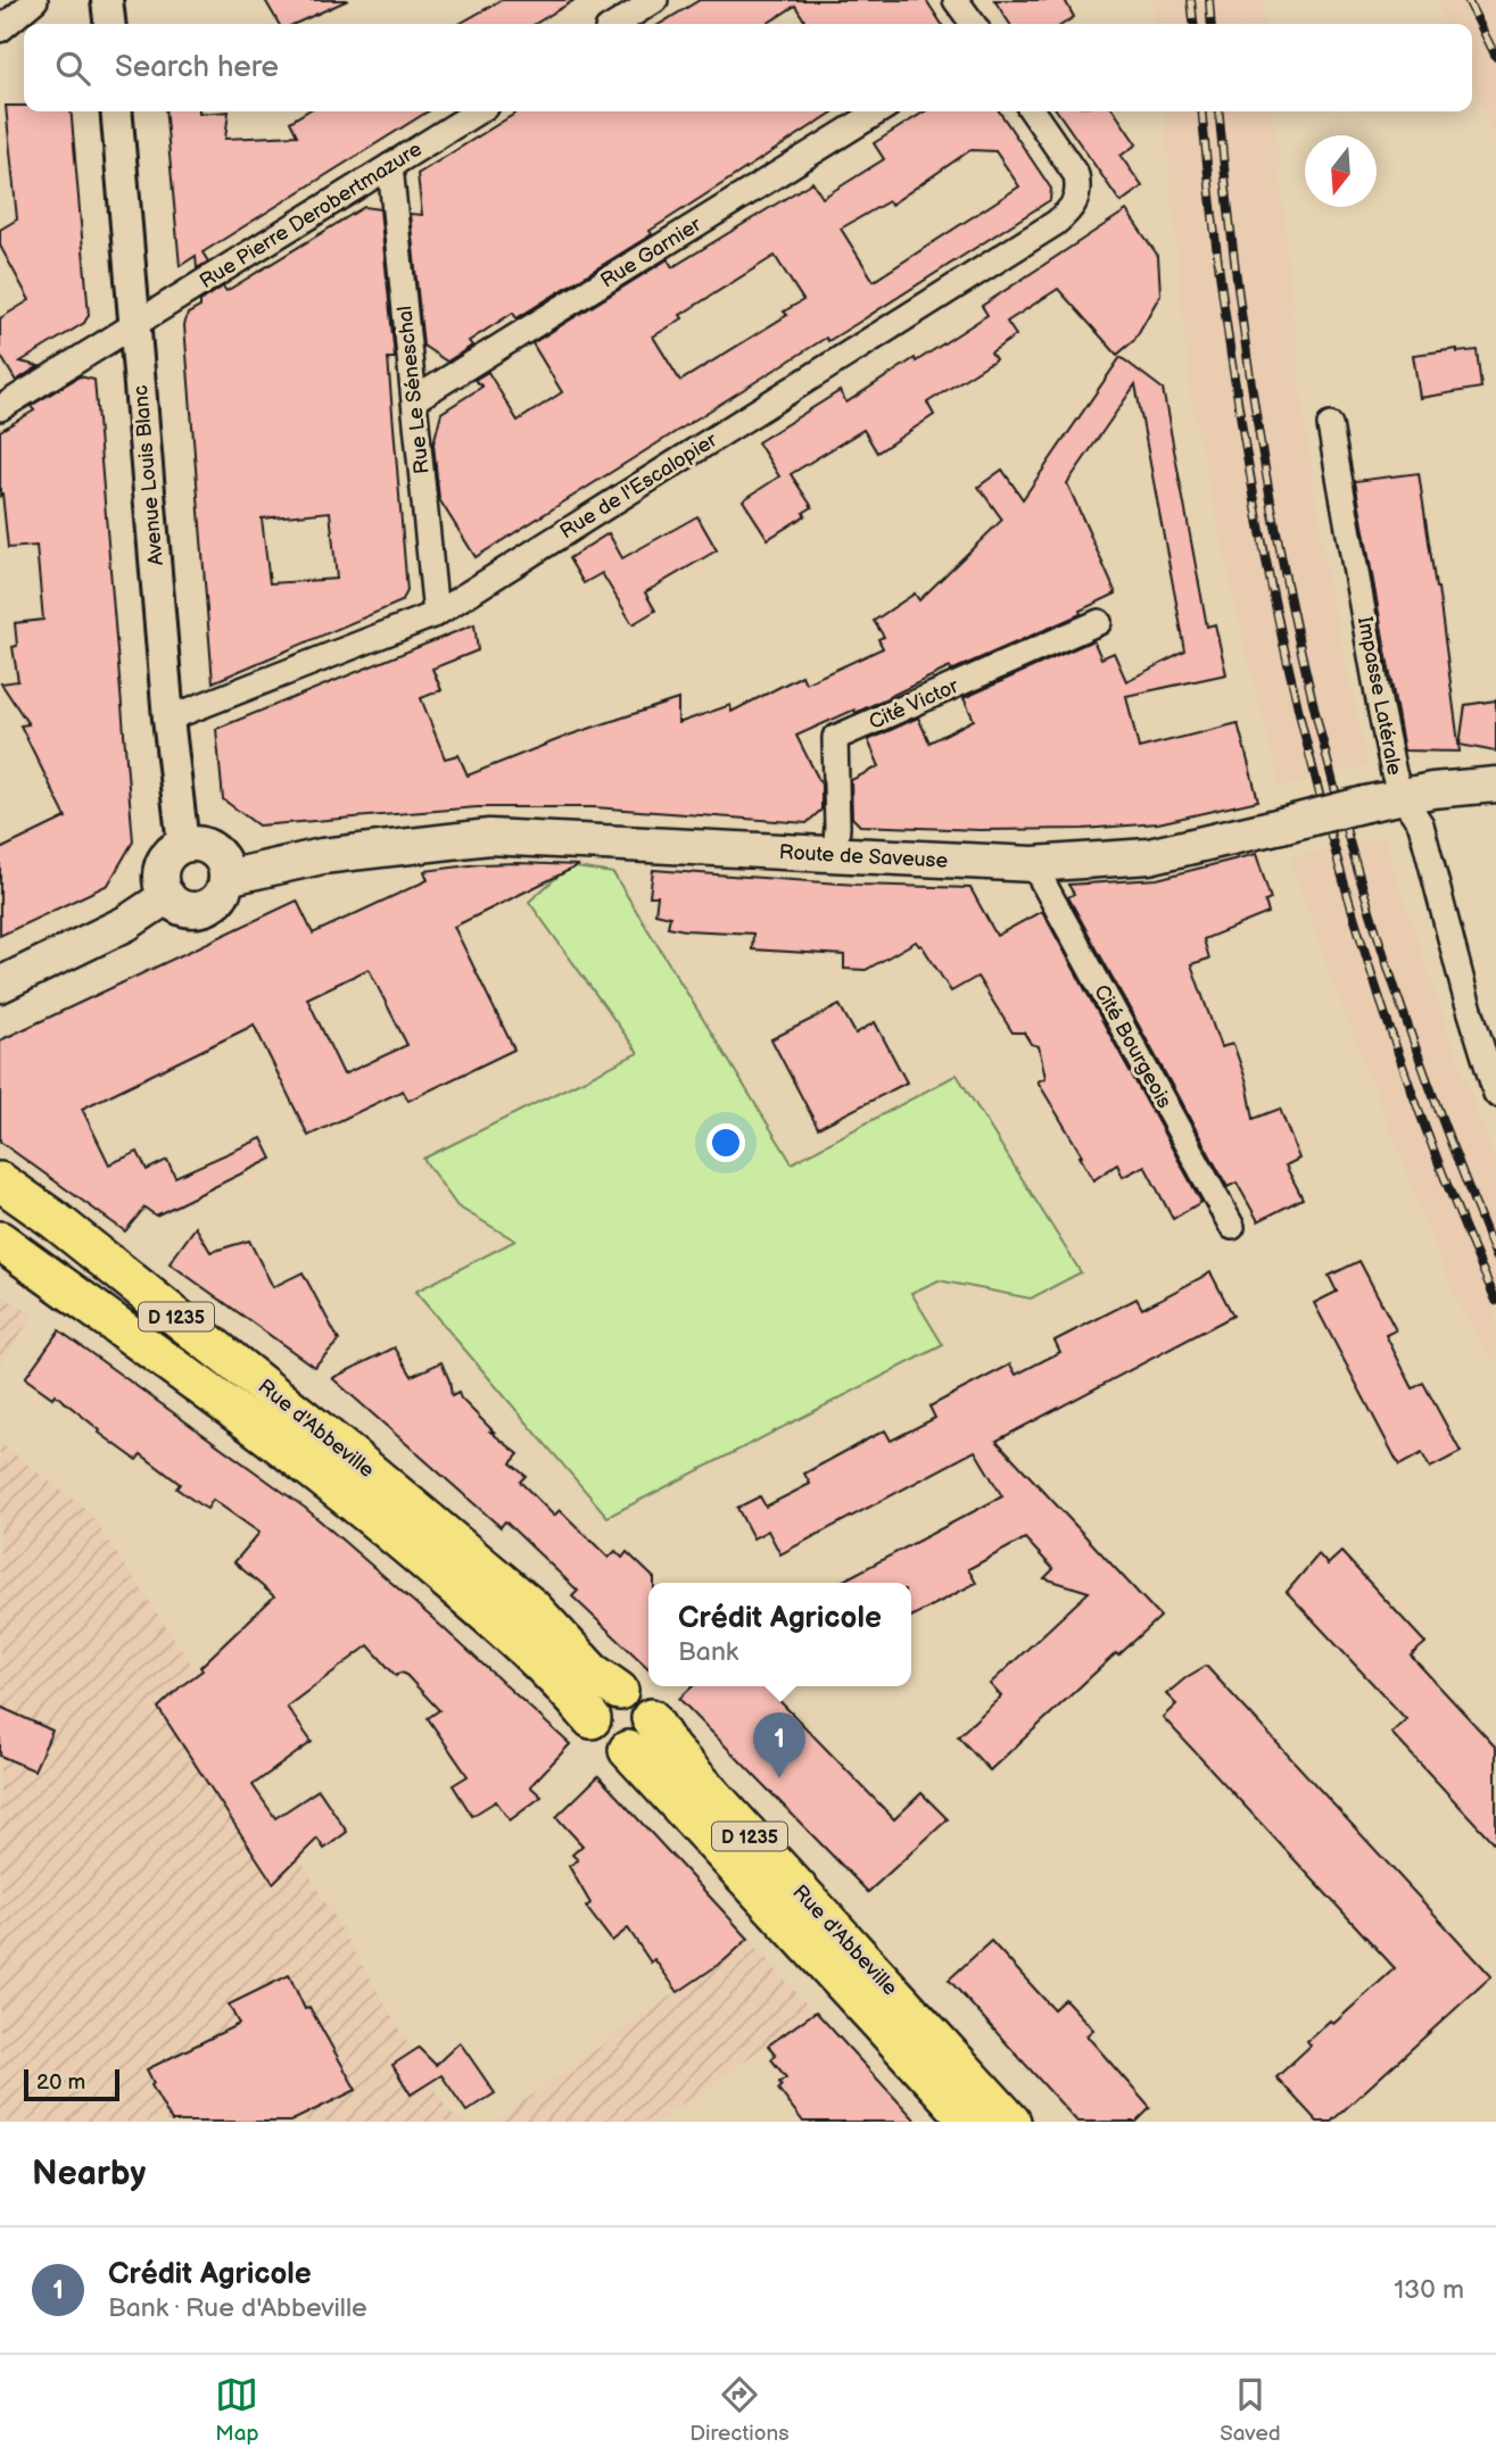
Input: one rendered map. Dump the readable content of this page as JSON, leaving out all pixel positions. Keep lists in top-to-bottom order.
{
  "streets": {
    "main road": ["Route de Saveuse", "D 1235", "Rue d'Abbeville"],
    "street": [
      "Rue Pierre Derobertmazure",
      "Rue Garnier",
      "Rue Le Séneschal",
      "Avenue Louis Blanc",
      "Rue de l'Escalopier",
      "Impasse Latérale",
      "Cité Victor",
      "Cité Bourgeois"
    ]
  },
  "crossings": [
    ["Rue Pierre Derobertmazure", "Rue Le Séneschal"],
    ["Rue Pierre Derobertmazure", "Avenue Louis Blanc"],
    ["Rue Garnier", "Rue Le Séneschal"],
    ["Rue Le Séneschal", "Rue de l'Escalopier"],
    ["Avenue Louis Blanc", "Rue de l'Escalopier"],
    ["Avenue Louis Blanc", "Route de Saveuse"],
    ["Impasse Latérale", "Route de Saveuse"],
    ["Cité Victor", "Route de Saveuse"],
    ["Route de Saveuse", "Cité Bourgeois"]
  ],
  "scale_bar": "20 m",
  "north": "bottom",
  "page": {
    "search": "Search here",
    "popup": ["Crédit Agricole", "Bank"],
    "pins": "1",
    "scale": "20 m",
    "heading": "Nearby",
    "list": [
      {
        "mark": "1",
        "name": "Crédit Agricole",
        "note": "Bank · Rue d'Abbeville",
        "value": "130 m"
      }
    ],
    "nav": ["Map", "Directions", "Saved"]
  }
}
